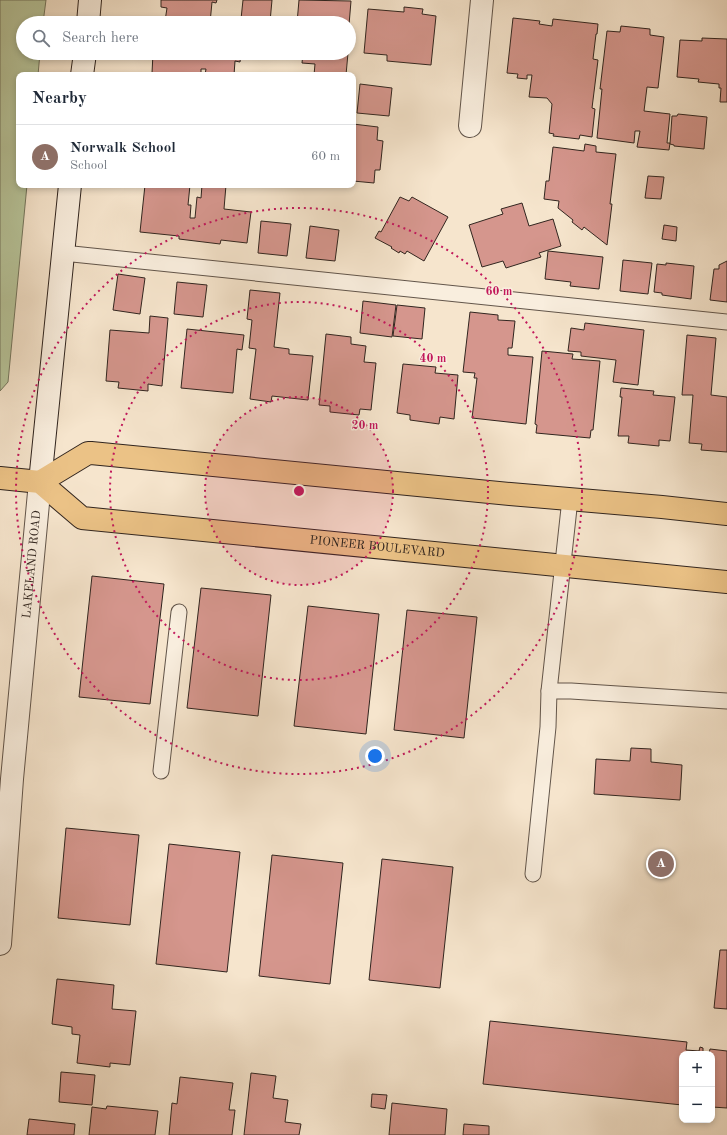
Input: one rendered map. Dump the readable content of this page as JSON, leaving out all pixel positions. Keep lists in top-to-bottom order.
{
  "streets": {
    "main road": ["PIONEER BOULEVARD"],
    "street": ["LAKELAND ROAD"]
  },
  "crossings": [
    ["PIONEER BOULEVARD", "LAKELAND ROAD"]
  ],
  "page": {
    "search": "Search here",
    "heading": "Nearby",
    "list": [
      {
        "mark": "A",
        "name": "Norwalk School",
        "note": "School",
        "value": "60 m"
      }
    ],
    "pins": "A",
    "map_buttons": ["+", "−"]
  },
  "rings": ["60 m", "40 m", "20 m"]
}
